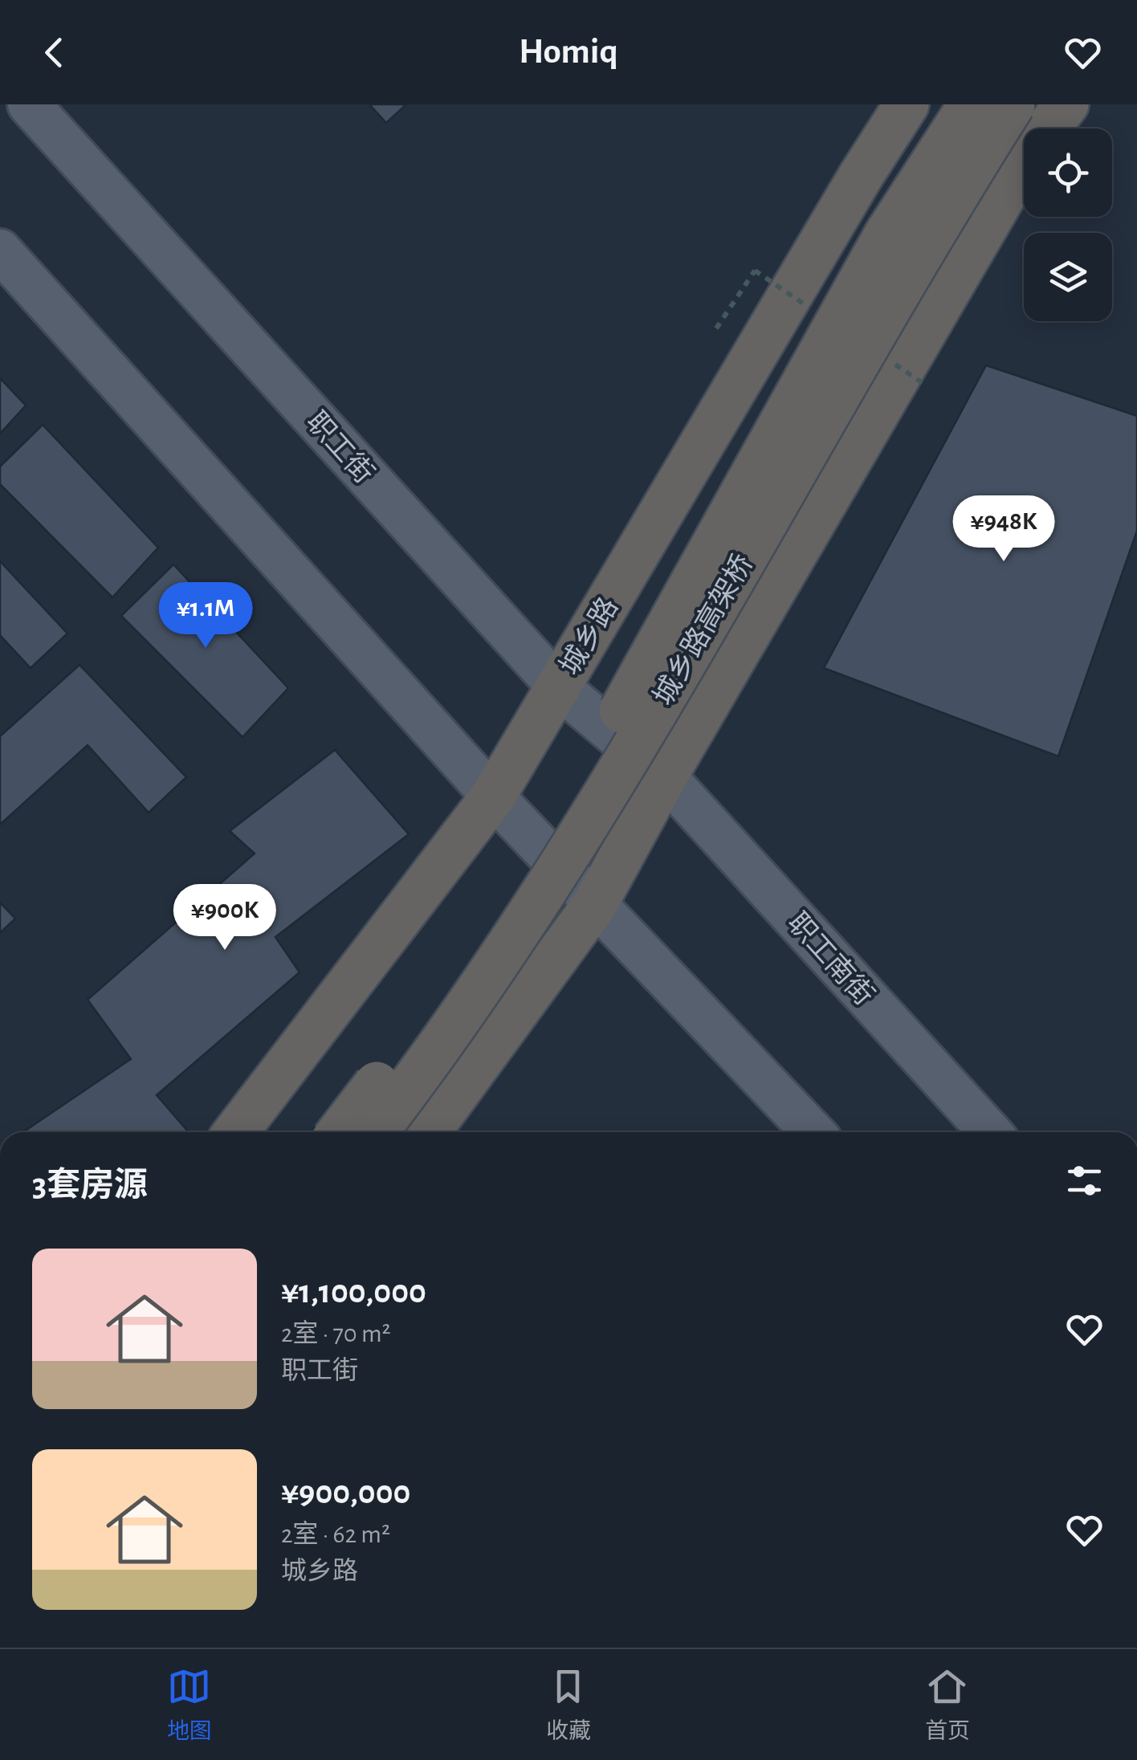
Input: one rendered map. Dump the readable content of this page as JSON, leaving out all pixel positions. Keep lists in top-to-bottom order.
{
  "streets": {
    "highway": ["城乡路高架桥", "城乡路"],
    "main road": ["职工街", "职工南街"]
  },
  "crossings": [
    ["职工街", "城乡路"],
    ["职工街", "职工南街"]
  ],
  "page": {
    "header": "Homiq",
    "price": ["¥948K", "¥1.1M", "¥900K"],
    "heading": "3套房源",
    "list": [
      {
        "name": "¥1,100,000",
        "note": "2室 · 70 m² · 职工街"
      },
      {
        "name": "¥900,000",
        "note": "2室 · 62 m² · 城乡路"
      }
    ],
    "tabs": ["地图", "收藏", "首页"]
  }
}
